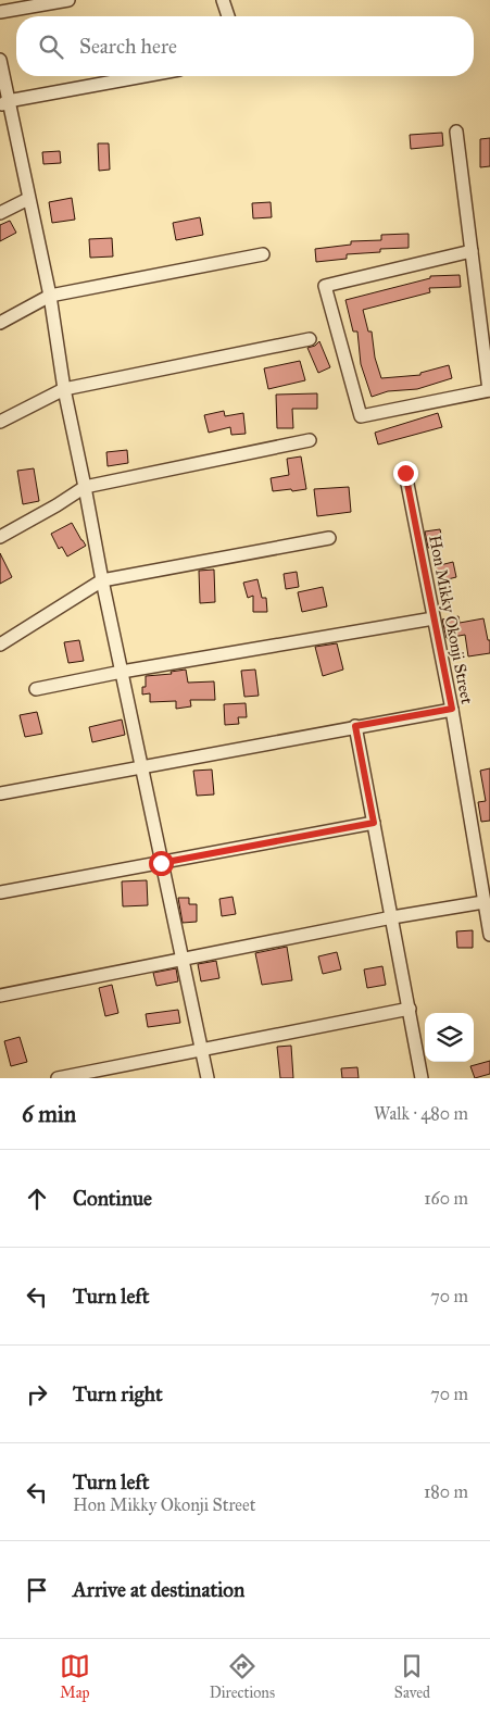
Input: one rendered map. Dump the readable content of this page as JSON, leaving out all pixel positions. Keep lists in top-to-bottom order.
{
  "streets": {
    "street": ["Hon Mikky Okonji Street"]
  },
  "page": {
    "search": "Search here",
    "heading": ["6 min", "Walk · 480 m"],
    "list": [
      ["Continue", "160 m"],
      ["Turn left", "70 m"],
      ["Turn right", "70 m"],
      ["Turn left", "Hon Mikky Okonji Street", "180 m"],
      "Arrive at destination"
    ],
    "nav": ["Map", "Directions", "Saved"]
  }
}
